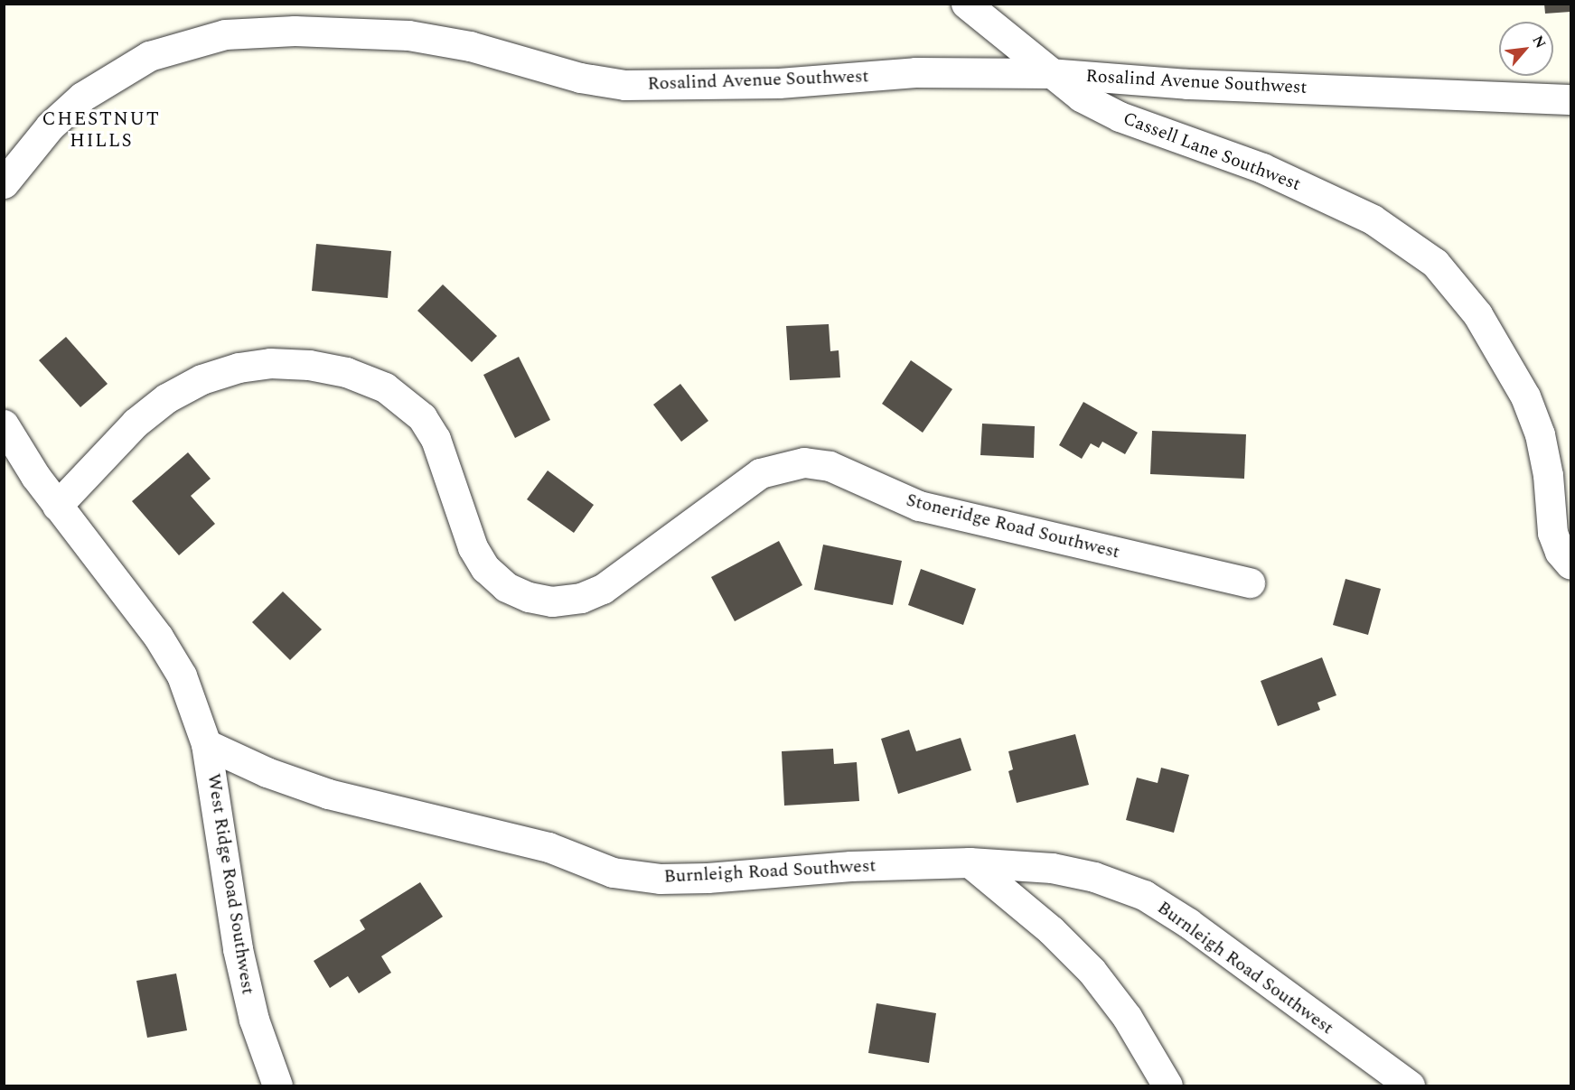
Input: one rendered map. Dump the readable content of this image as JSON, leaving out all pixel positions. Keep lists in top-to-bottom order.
{
  "streets": {
    "street": [
      "Rosalind Avenue Southwest",
      "Cassell Lane Southwest",
      "Stoneridge Road Southwest",
      "Burnleigh Road Southwest",
      "West Ridge Road Southwest"
    ]
  },
  "crossings": [
    ["Rosalind Avenue Southwest", "Cassell Lane Southwest"],
    ["Burnleigh Road Southwest", "West Ridge Road Southwest"]
  ],
  "districts": ["CHESTNUT HILLS"],
  "north": "top right"
}
